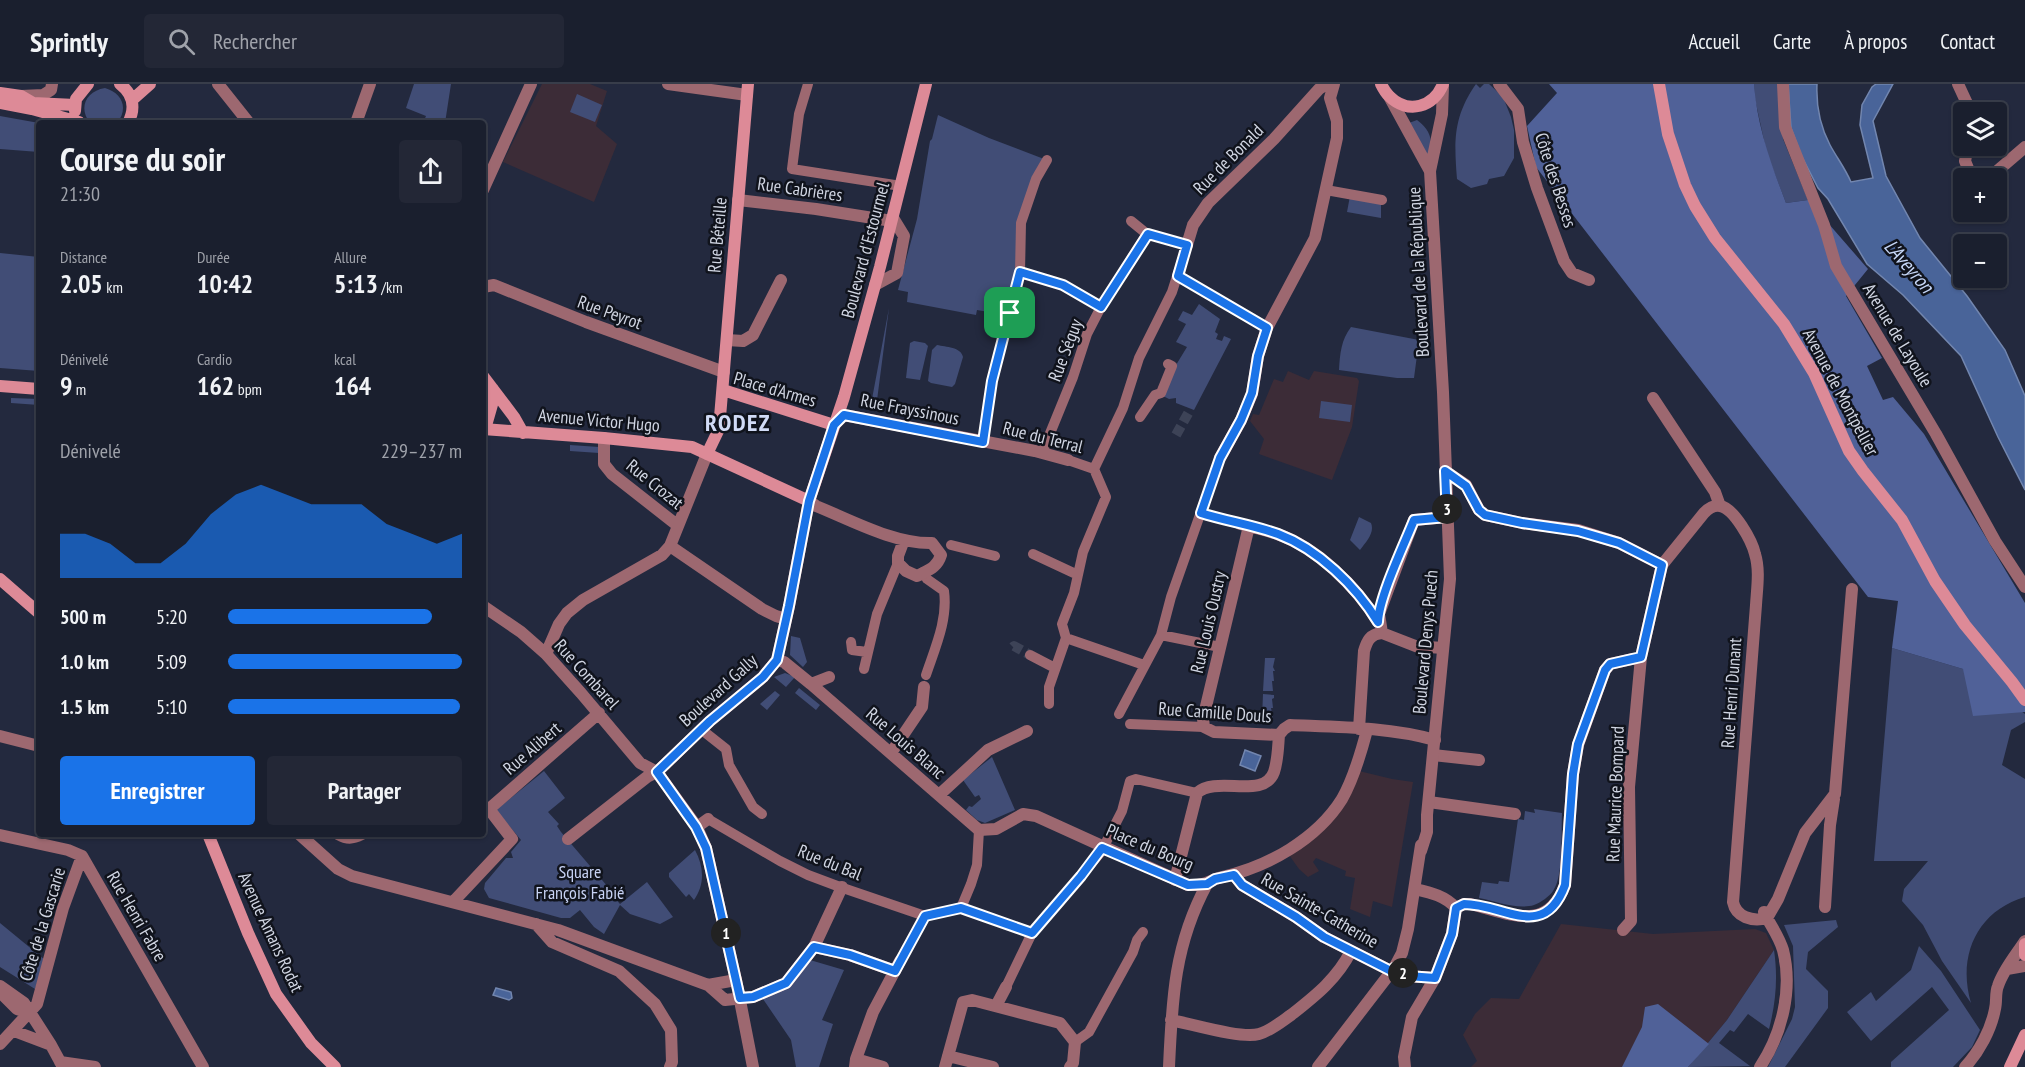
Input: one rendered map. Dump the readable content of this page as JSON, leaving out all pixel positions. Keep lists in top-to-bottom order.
{
  "streets": {
    "main road": [
      "Rue Béteille",
      "Boulevard d'Estourmel",
      "Boulevard de la République",
      "Place d'Armes",
      "Avenue de Montpellier",
      "Avenue Victor Hugo",
      "Avenue Amans Rodat"
    ],
    "street": [
      "Rue de Bonald",
      "Côte des Besses",
      "Rue Cabrières",
      "Rue Peyrot",
      "Avenue de Layoule",
      "Rue Séguy",
      "Rue Frayssinous",
      "Rue du Terral",
      "Rue Crozat",
      "Rue Louis Oustry",
      "Boulevard Denys Puech",
      "Rue Combarel",
      "Boulevard Gally",
      "Rue Henri Dunant",
      "Rue Camille Douls",
      "Rue Louis Blanc",
      "Rue Alibert",
      "Rue Maurice Bompard",
      "Place du Bourg",
      "Rue du Bal",
      "Rue Sainte-Catherine",
      "Rue Henri Fabre",
      "Côte de la Gascarie"
    ]
  },
  "crossings": [
    ["Rue de Bonald", "Rue du Terral"],
    ["Rue Cabrières", "Rue Béteille"],
    ["Rue Cabrières", "Boulevard d'Estourmel"],
    ["Rue Béteille", "Rue Peyrot"],
    ["Rue Béteille", "Place d'Armes"],
    ["Boulevard d'Estourmel", "Place d'Armes"],
    ["Boulevard d'Estourmel", "Rue Frayssinous"],
    ["Boulevard de la République", "Boulevard Denys Puech"],
    ["Rue Séguy", "Rue du Terral"],
    ["Place d'Armes", "Rue Frayssinous"],
    ["Place d'Armes", "Avenue Victor Hugo"],
    ["Rue Frayssinous", "Rue du Terral"],
    ["Avenue Victor Hugo", "Rue Crozat"],
    ["Rue Louis Oustry", "Rue Camille Douls"],
    ["Boulevard Denys Puech", "Rue Camille Douls"],
    ["Boulevard Denys Puech", "Rue Sainte-Catherine"],
    ["Rue Combarel", "Boulevard Gally"],
    ["Rue Combarel", "Rue Alibert"],
    ["Rue Combarel", "Rue du Bal"],
    ["Boulevard Gally", "Rue Louis Blanc"],
    ["Rue Camille Douls", "Place du Bourg"],
    ["Rue Louis Blanc", "Place du Bourg"],
    ["Place du Bourg", "Rue Sainte-Catherine"],
    ["Rue Henri Fabre", "Côte de la Gascarie"]
  ],
  "districts": ["RODEZ"],
  "water": ["L'Aveyron"],
  "parks": ["Square François Fabié"],
  "page": {
    "header": "Sprintly",
    "search": "Rechercher",
    "nav": [
      "Accueil",
      "Carte",
      "À propos",
      "Contact"
    ],
    "map_buttons": ["+", "−"],
    "heading": ["Course du soir", "21:30"],
    "stats": [
      ["Distance", "2.05 km"],
      ["Durée", "10:42"],
      ["Allure", "5:13 /km"],
      ["Dénivelé", "9 m"],
      ["Cardio", "162 bpm"],
      ["kcal", "164"]
    ],
    "chart": ["Dénivelé", "229–237 m"],
    "pins": ["3", "1", "2"],
    "list": [
      {
        "name": "500 m",
        "note": "5:20"
      },
      {
        "name": "1.0 km",
        "note": "5:09"
      },
      {
        "name": "1.5 km",
        "note": "5:10"
      }
    ],
    "buttons": ["Enregistrer", "Partager"]
  }
}
